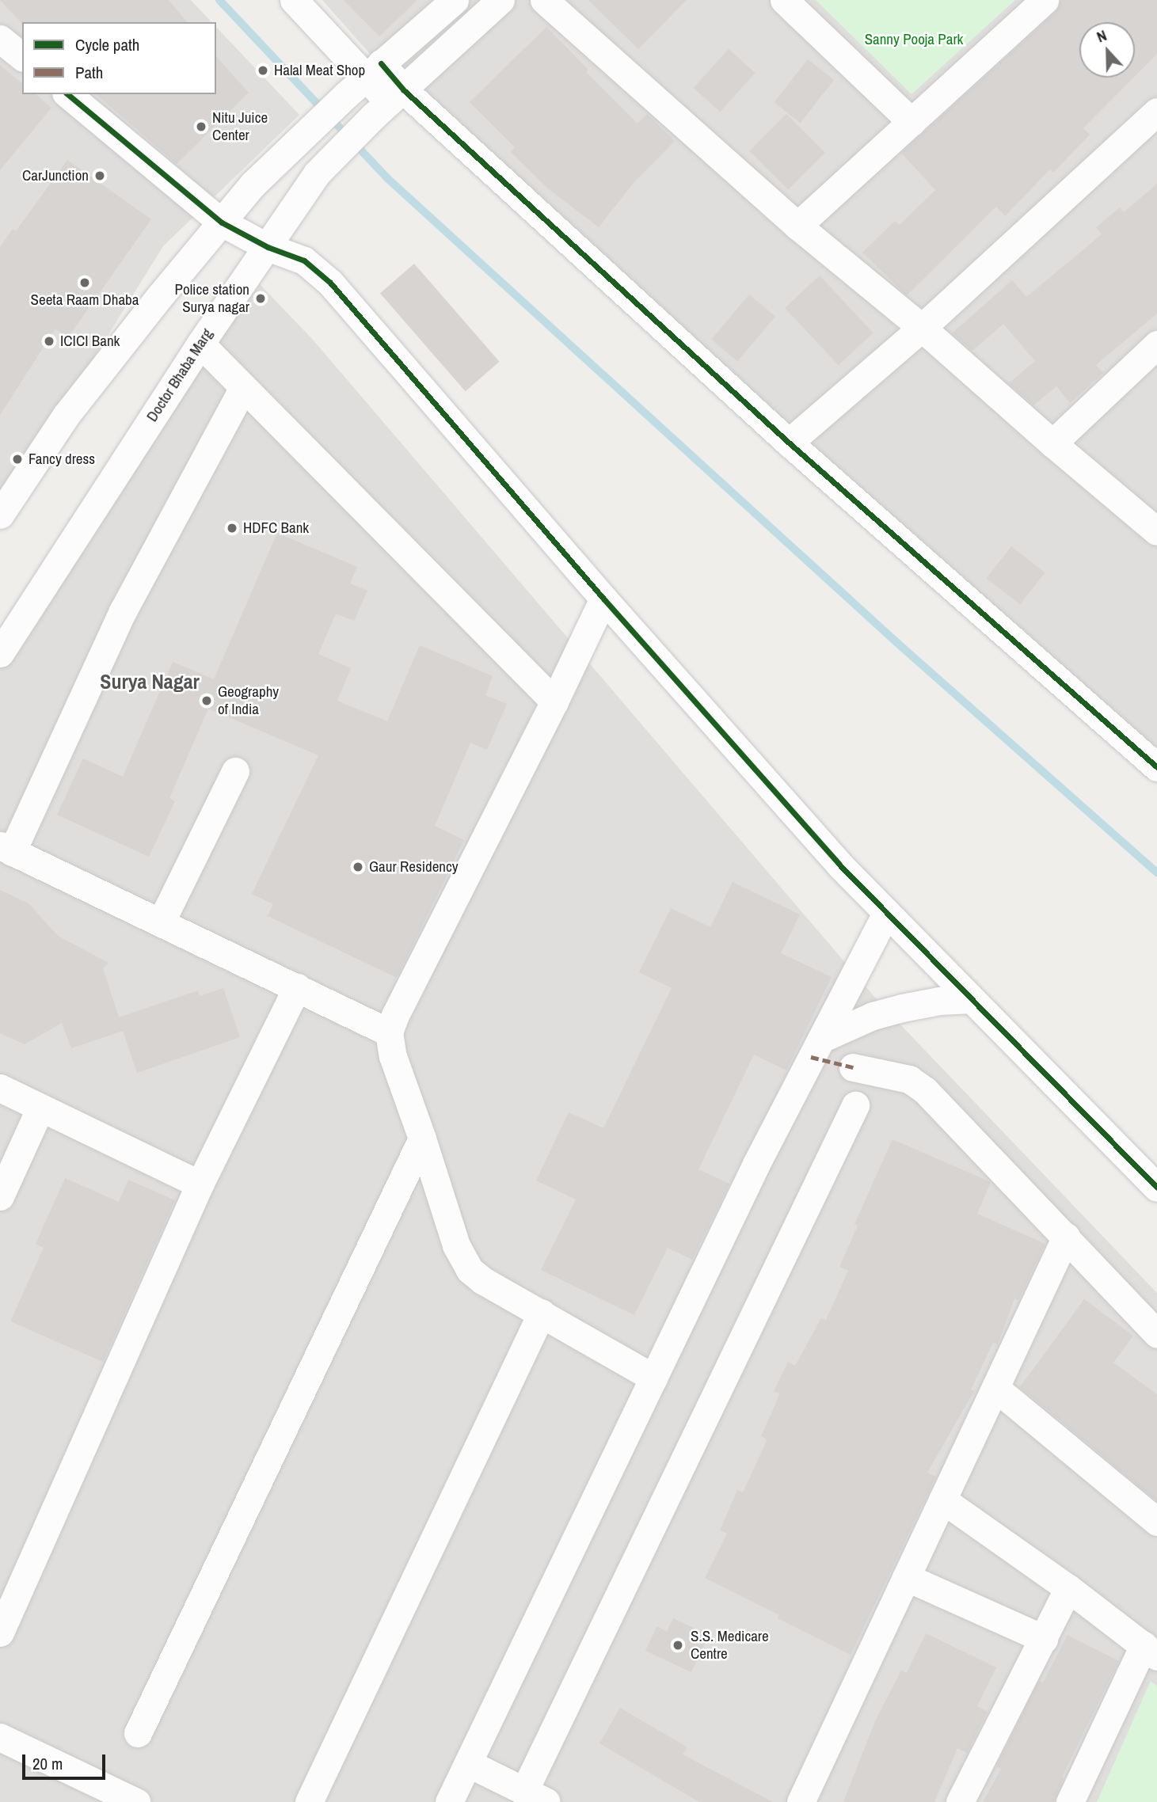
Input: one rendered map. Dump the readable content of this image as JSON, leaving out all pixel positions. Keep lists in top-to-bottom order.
{
  "streets": {
    "street": ["Doctor Bhaba Marg"]
  },
  "districts": ["Surya Nagar"],
  "parks": ["Sanny Pooja Park"],
  "places": [
    "Halal Meat Shop",
    "Nitu Juice Center",
    "CarJunction",
    "Seeta Raam Dhaba",
    "Police station Surya nagar",
    "ICICI Bank",
    "Fancy dress",
    "HDFC Bank",
    "Geography of India",
    "Gaur Residency",
    "S.S. Medicare Centre"
  ],
  "legend": ["Cycle path", "Path"],
  "scale_bar": "20 m",
  "north": "top"
}
